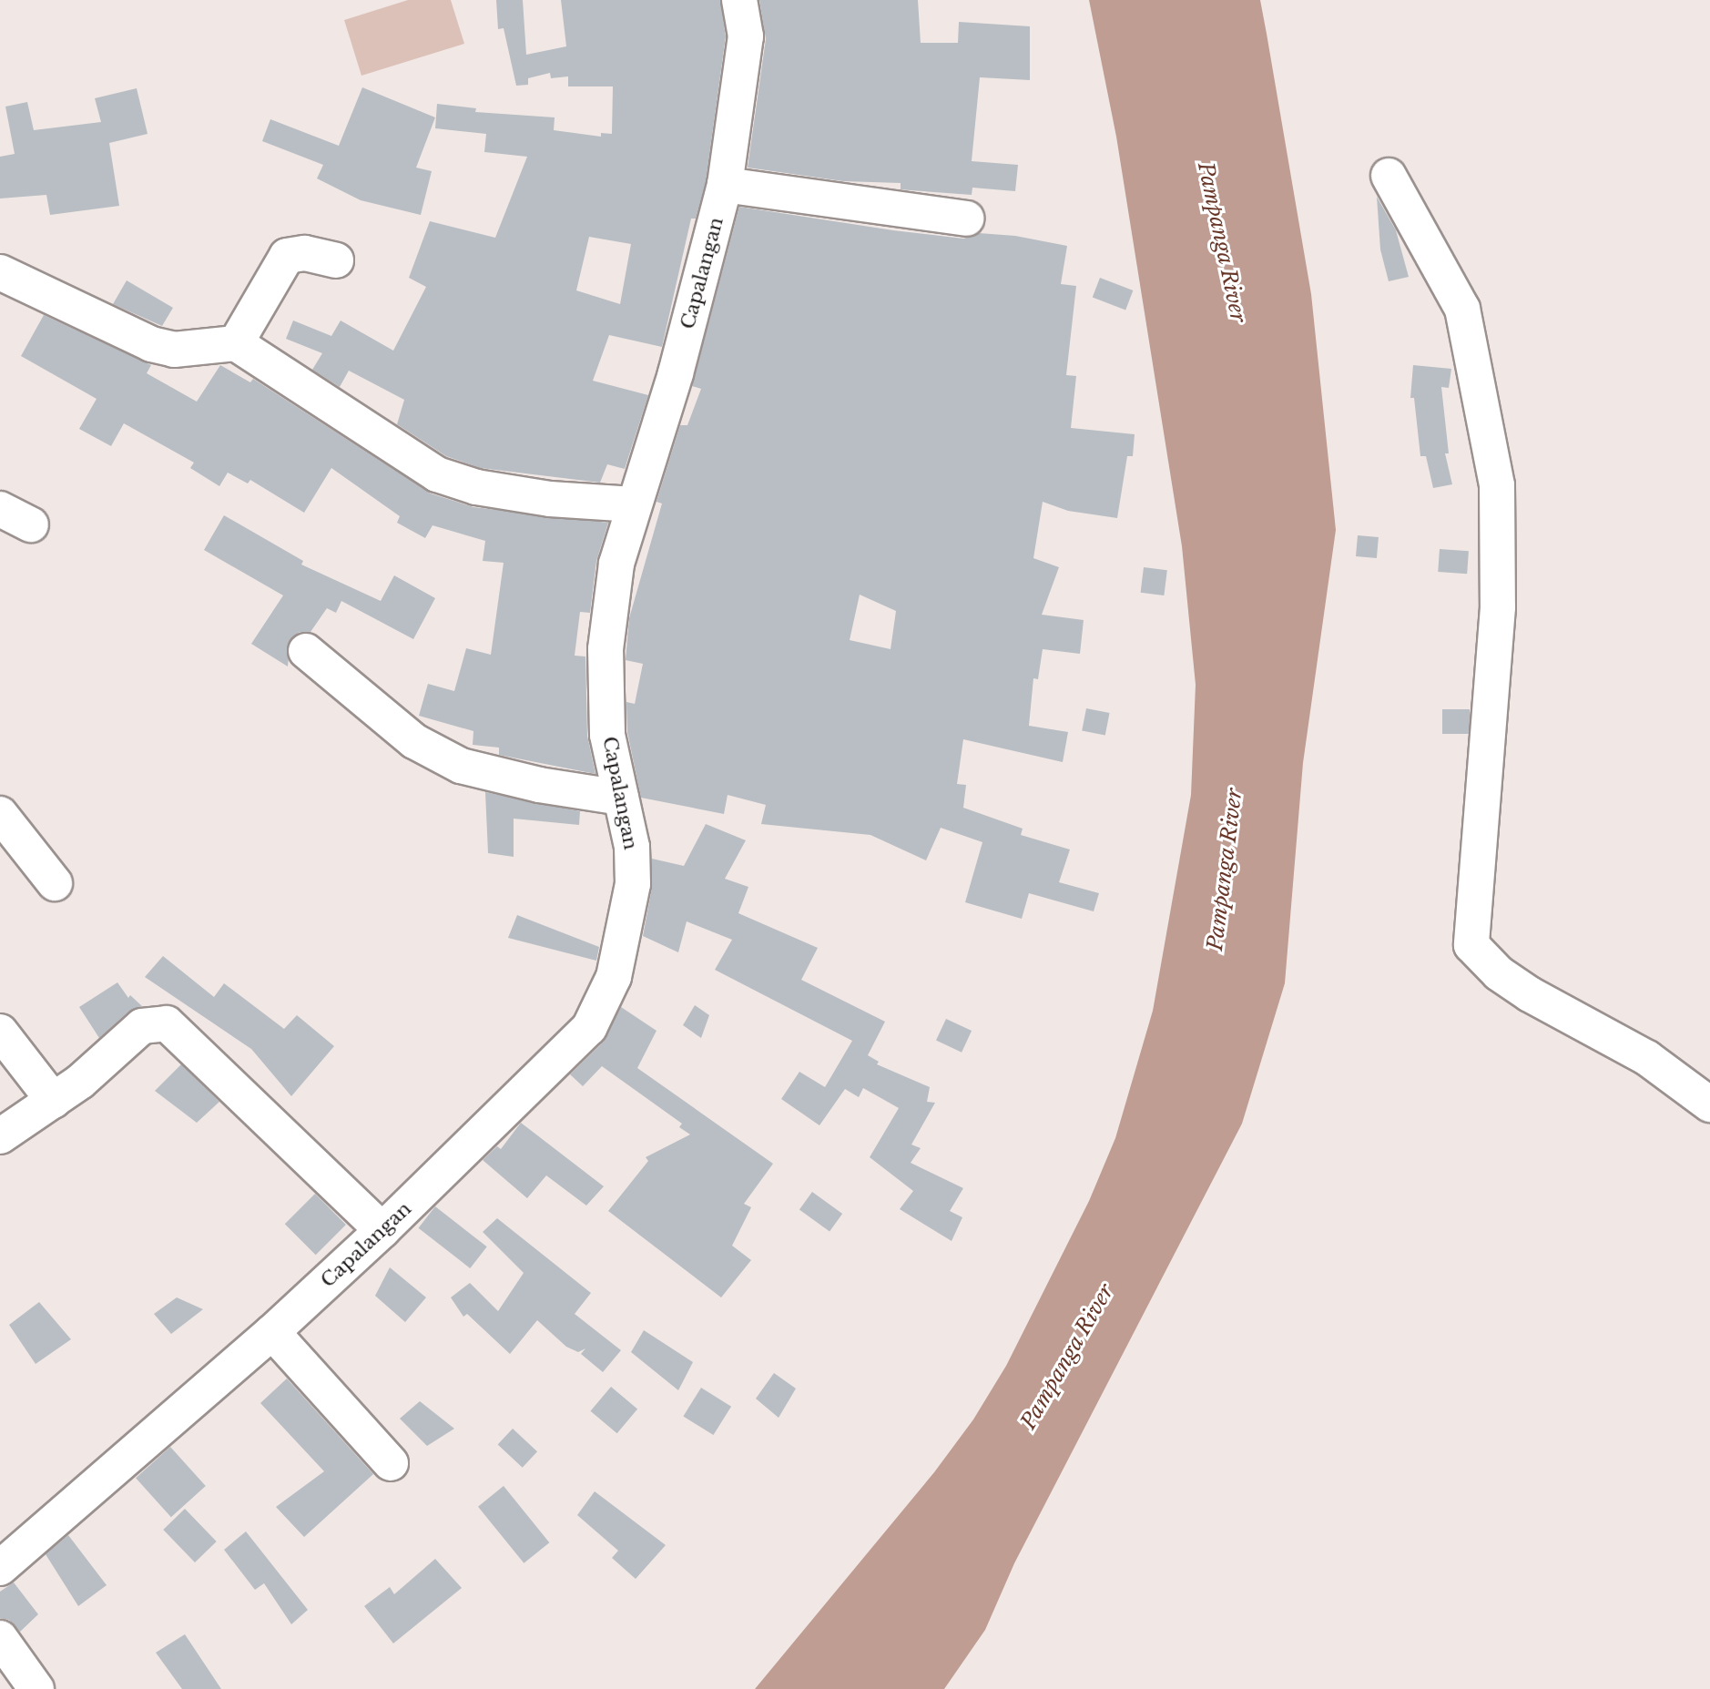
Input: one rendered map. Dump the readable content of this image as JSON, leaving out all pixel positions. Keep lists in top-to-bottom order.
{
  "streets": {
    "street": ["Capalangan"]
  },
  "water": ["Pampanga River"]
}
